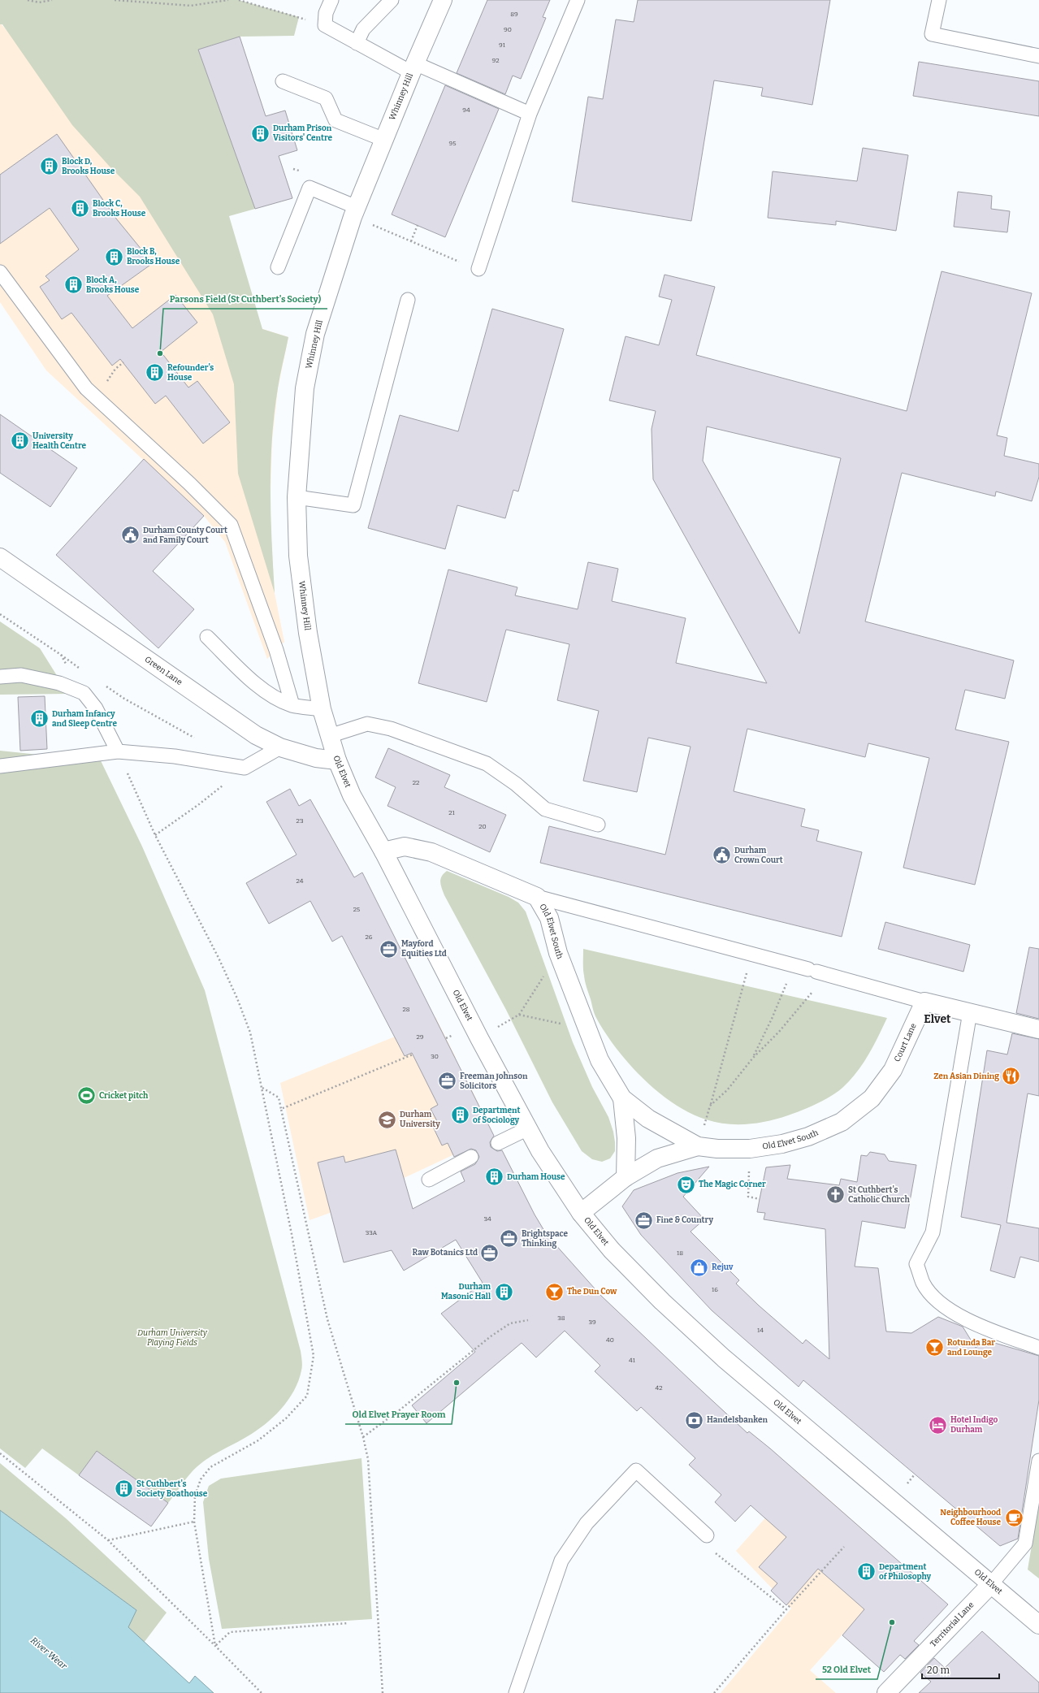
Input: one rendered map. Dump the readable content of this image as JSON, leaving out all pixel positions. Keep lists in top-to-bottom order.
{
  "streets": {
    "street": [
      "Whinney Hill",
      "Green Lane",
      "Old Elvet",
      "Old Elvet South",
      "Court Lane",
      "Territorial Lane"
    ]
  },
  "crossings": [
    ["Whinney Hill", "Old Elvet"],
    ["Green Lane", "Old Elvet"],
    ["Old Elvet", "Old Elvet South"],
    ["Old Elvet", "Territorial Lane"],
    ["Old Elvet South", "Court Lane"]
  ],
  "districts": ["Elvet"],
  "water": ["River Wear"],
  "parks": ["Durham University Playing Fields"],
  "places": {
    "building": [
      "Durham Prison Visitors' Centre",
      "Block D, Brooks House",
      "Block C, Brooks House",
      "Block B, Brooks House",
      "Block A, Brooks House",
      "Refounder's House",
      "University Health Centre",
      "Durham Infancy and Sleep Centre",
      "Department of Sociology",
      "Durham House",
      "Durham Masonic Hall",
      "St Cuthbert's Society Boathouse",
      "Department of Philosophy"
    ],
    "other": ["Parsons Field (St Cuthbert's Society)", "Old Elvet Prayer Room", "52 Old Elvet"],
    "public building": ["Durham County Court and Family Court", "Durham Crown Court"],
    "office": [
      "Mayford Equities Ltd",
      "Freeman Johnson Solicitors",
      "Fine & Country",
      "Brightspace Thinking",
      "Raw Botanics Ltd"
    ],
    "restaurant": ["Zen Asian Dining"],
    "sports": ["Cricket pitch"],
    "school or university": ["Durham University"],
    "theatre": ["The Magic Corner"],
    "church": ["St Cuthbert's Catholic Church"],
    "shop": ["Rejuv"],
    "bar": ["The Dun Cow", "Rotunda Bar and Lounge"],
    "bank": ["Handelsbanken"],
    "hotel": ["Hotel Indigo Durham"],
    "cafe": ["Neighbourhood Coffee House"]
  },
  "house_numbers": [
    "89",
    "90",
    "91",
    "92",
    "94",
    "95",
    "22",
    "21",
    "23",
    "20",
    "24",
    "25",
    "26",
    "28",
    "29",
    "30",
    "34",
    "33A",
    "18",
    "16",
    "38",
    "39",
    "14",
    "40",
    "41",
    "42"
  ],
  "scale_bar": "20 m"
}
